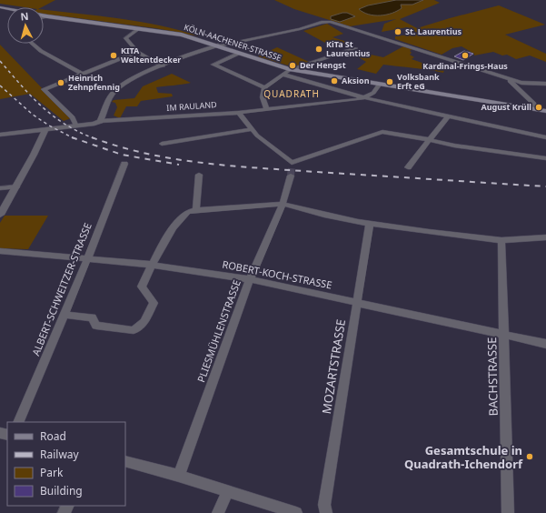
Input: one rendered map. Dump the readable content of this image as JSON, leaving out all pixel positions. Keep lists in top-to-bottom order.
{
  "streets": {
    "main road": ["KÖLN-AACHENER-STRASSE"],
    "street": [
      "IM RAULAND",
      "ROBERT-KOCH-STRASSE",
      "ALBERT-SCHWEITZER-STRASSE",
      "PLIESMÜHLENSTRASSE",
      "MOZARTSTRASSE",
      "BACHSTRASSE"
    ]
  },
  "crossings": [
    ["ROBERT-KOCH-STRASSE", "ALBERT-SCHWEITZER-STRASSE"],
    ["ROBERT-KOCH-STRASSE", "PLIESMÜHLENSTRASSE"],
    ["ROBERT-KOCH-STRASSE", "MOZARTSTRASSE"],
    ["ROBERT-KOCH-STRASSE", "BACHSTRASSE"]
  ],
  "districts": ["QUADRATH"],
  "places": [
    "St. Laurentius",
    "KiTa St Laurentius",
    "KITA Weltentdecker",
    "Kardinal-Frings-Haus",
    "Der Hengst",
    "Aksion",
    "Volksbank Erft eG",
    "Heinrich Zehnpfennig",
    "August Krüll",
    "Gesamtschule in Quadrath-Ichendorf"
  ],
  "legend": [
    "Road",
    "Railway",
    "Park",
    "Building"
  ],
  "north": "top"
}
